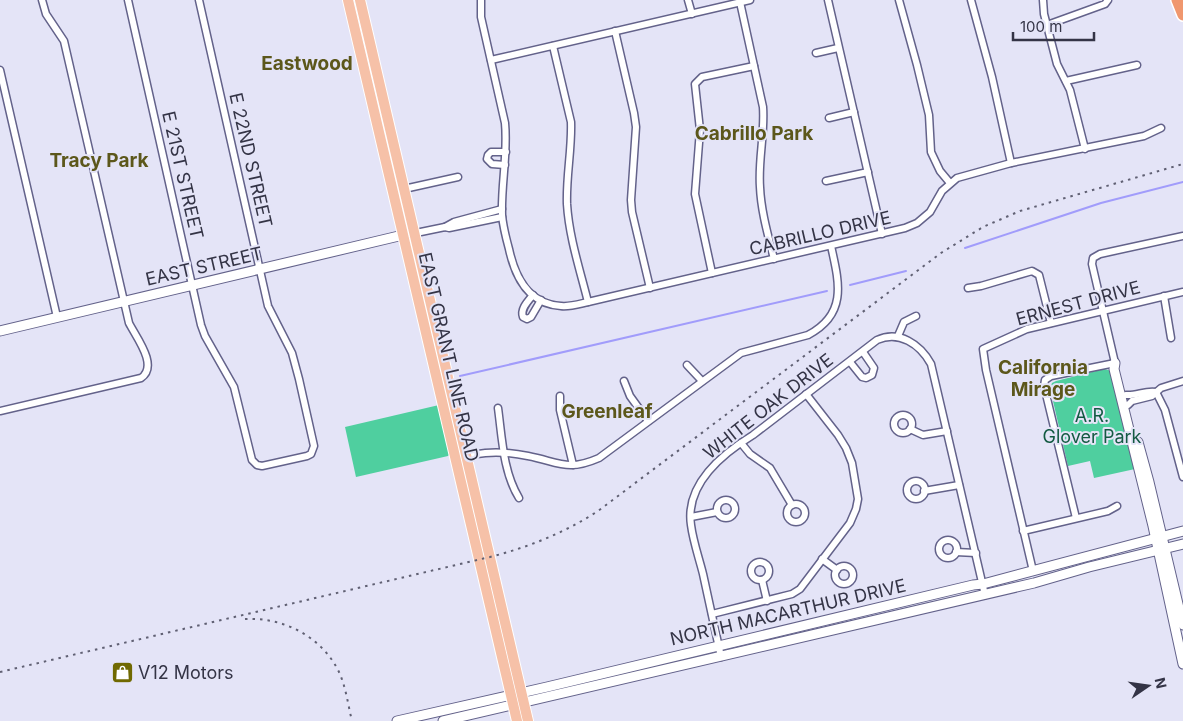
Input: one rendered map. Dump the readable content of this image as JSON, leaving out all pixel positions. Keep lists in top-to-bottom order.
{
  "streets": {
    "main road": ["EAST STREET", "EAST GRANT LINE ROAD", "NORTH MACARTHUR DRIVE"],
    "street": [
      "E 22ND STREET",
      "E 21ST STREET",
      "CABRILLO DRIVE",
      "ERNEST DRIVE",
      "WHITE OAK DRIVE"
    ]
  },
  "crossings": [
    ["E 22ND STREET", "E 21ST STREET"],
    ["E 22ND STREET", "EAST STREET"],
    ["E 21ST STREET", "EAST STREET"],
    ["EAST STREET", "EAST GRANT LINE ROAD"],
    ["EAST GRANT LINE ROAD", "NORTH MACARTHUR DRIVE"],
    ["WHITE OAK DRIVE", "NORTH MACARTHUR DRIVE"]
  ],
  "districts": [
    "Eastwood",
    "Cabrillo Park",
    "Tracy Park",
    "California Mirage",
    "Greenleaf"
  ],
  "parks": ["A.R. Glover Park"],
  "places": {
    "shop": ["V12 Motors"]
  },
  "scale_bar": "100 m",
  "north": "right"
}
